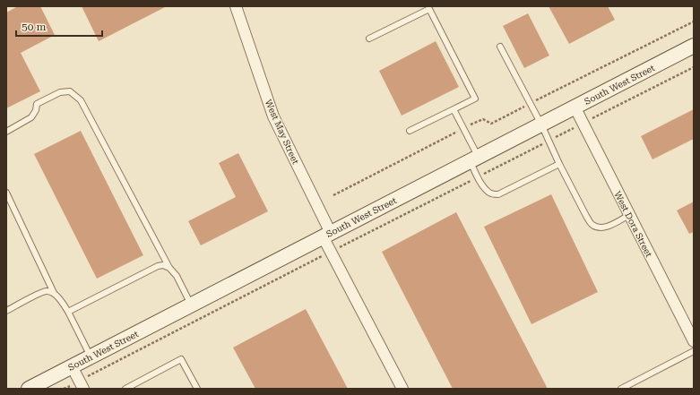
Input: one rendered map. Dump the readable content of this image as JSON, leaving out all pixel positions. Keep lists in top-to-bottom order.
{
  "streets": {
    "main road": ["South West Street"],
    "street": ["West May Street", "West Dora Street"]
  },
  "crossings": [
    ["South West Street", "West May Street"],
    ["South West Street", "West Dora Street"]
  ],
  "scale_bar": "50 m"
}
